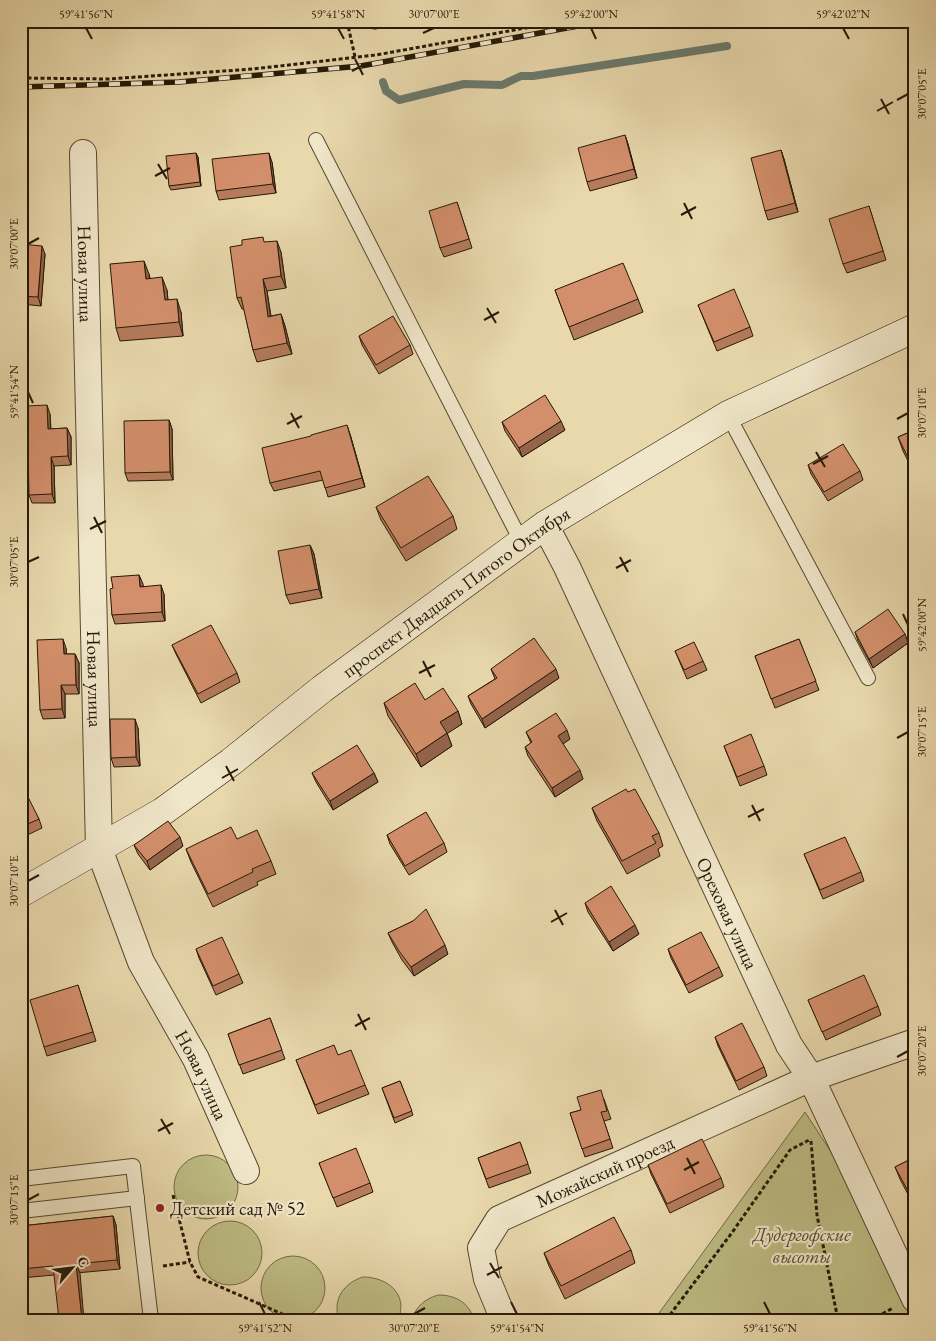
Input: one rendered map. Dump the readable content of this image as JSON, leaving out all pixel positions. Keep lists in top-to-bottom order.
{
  "streets": {
    "street": [
      "Новая улица",
      "проспект Двадцать Пятого Октября",
      "Ореховая улица",
      "Можайский проезд"
    ]
  },
  "crossings": [
    ["Новая улица", "проспект Двадцать Пятого Октября"],
    ["проспект Двадцать Пятого Октября", "Ореховая улица"],
    ["Ореховая улица", "Можайский проезд"]
  ],
  "parks": ["Дудергофские высоты"],
  "places": ["Детский сад № 52"],
  "north": "top right",
  "coordinates": [
    "59°41'56\"N",
    "59°41'58\"N",
    "30°07'00\"E",
    "59°42'00\"N",
    "59°42'02\"N",
    "30°07'05\"E",
    "59°41'54\"N",
    "30°07'10\"E",
    "30°07'15\"E",
    "30°07'20\"E",
    "59°41'52\"N"
  ]
}
